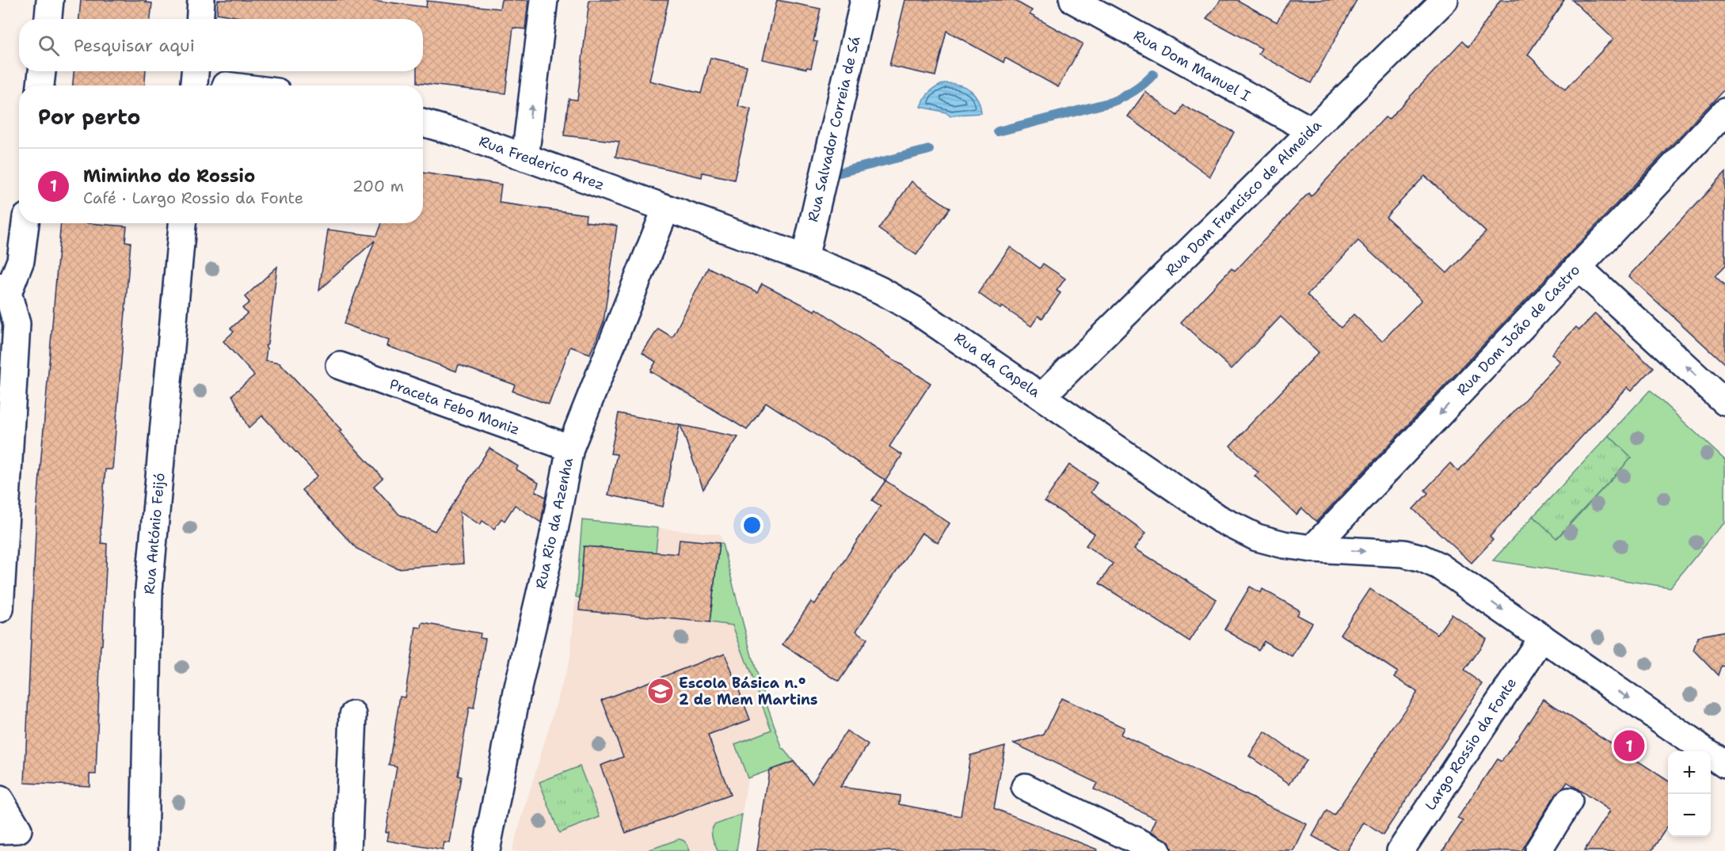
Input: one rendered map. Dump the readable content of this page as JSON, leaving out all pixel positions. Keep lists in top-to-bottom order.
{
  "streets": {
    "street": [
      "Rua Dom Manuel I",
      "Rua Salvador Correia de Sá",
      "Rua Frederico Arez",
      "Rua Dom Francisco de Almeida",
      "Rua Dom João de Castro",
      "Rua da Capela",
      "Praceta Febo Moniz",
      "Rua Rio da Azenha",
      "Rua António Feijó",
      "Largo Rossio da Fonte"
    ]
  },
  "crossings": [
    ["Rua Dom Manuel I", "Rua Dom Francisco de Almeida"],
    ["Rua Salvador Correia de Sá", "Rua da Capela"],
    ["Rua Frederico Arez", "Rua da Capela"],
    ["Rua Frederico Arez", "Rua Rio da Azenha"],
    ["Rua Dom Francisco de Almeida", "Rua da Capela"],
    ["Rua Dom João de Castro", "Rua da Capela"],
    ["Rua da Capela", "Rua Rio da Azenha"],
    ["Praceta Febo Moniz", "Rua Rio da Azenha"]
  ],
  "one_way": ["Rua Dom João de Castro"],
  "places": {
    "school or university": ["Escola Básica n.º 2 de Mem Martins"]
  },
  "page": {
    "search": "Pesquisar aqui",
    "heading": "Por perto",
    "list": [
      {
        "mark": "1",
        "name": "Miminho do Rossio",
        "note": "Café · Largo Rossio da Fonte",
        "value": "200 m"
      }
    ],
    "pins": "1",
    "map_buttons": ["+", "−"]
  }
}
